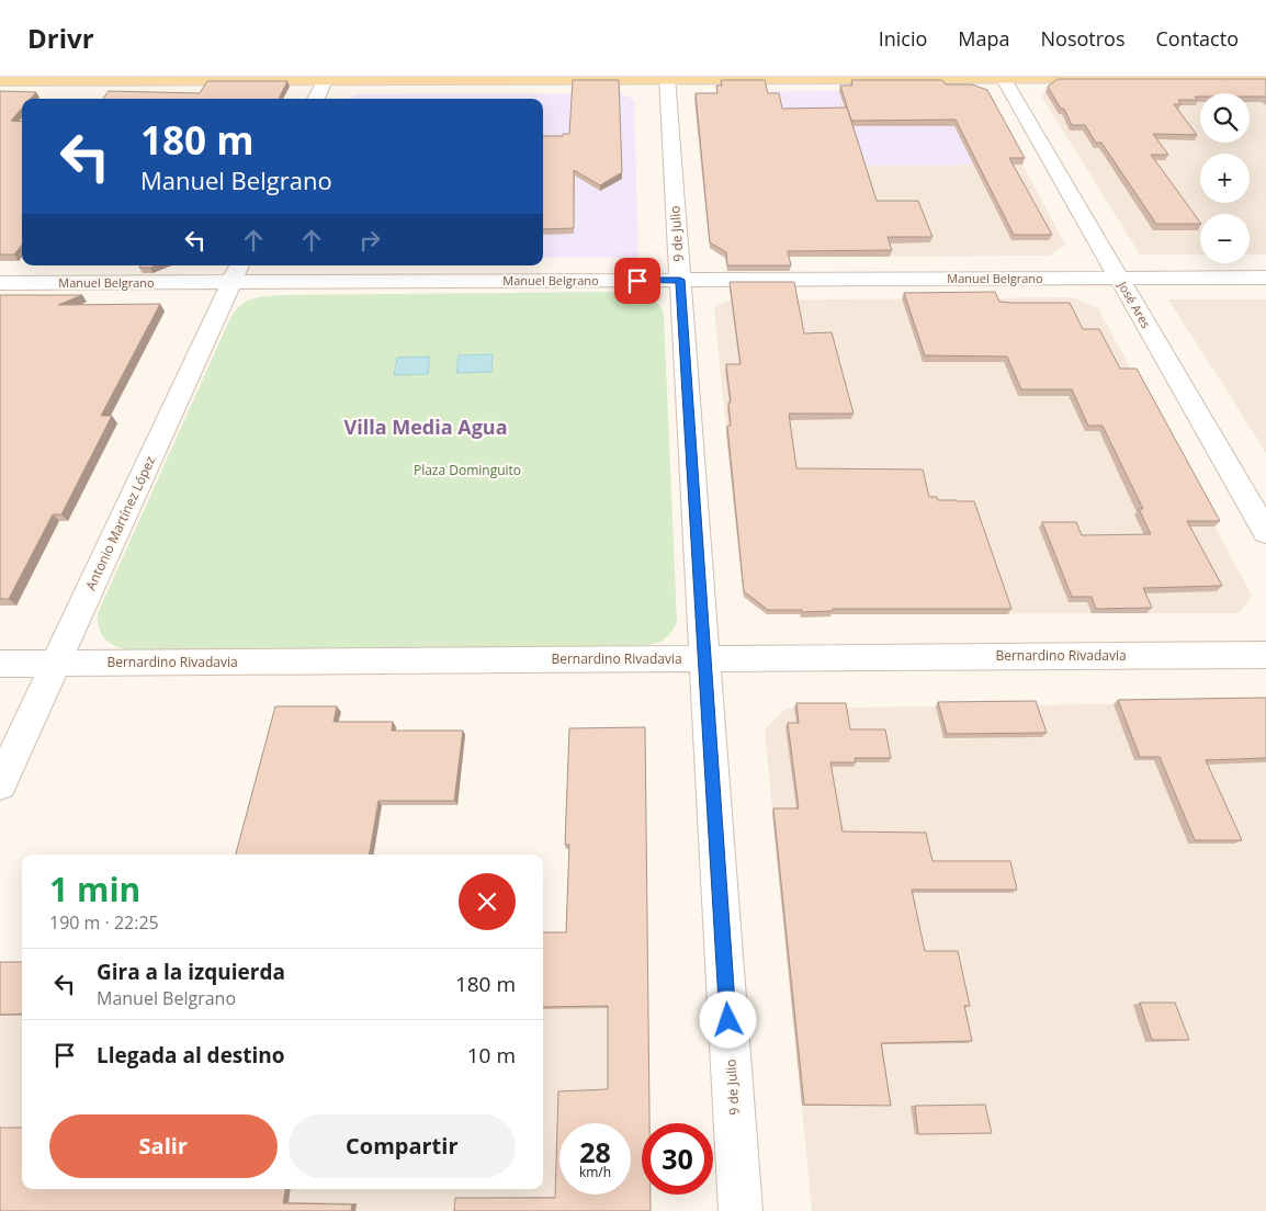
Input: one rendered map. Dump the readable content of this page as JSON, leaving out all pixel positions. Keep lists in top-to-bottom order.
{
  "streets": {
    "street": [
      "9 de Julio",
      "Manuel Belgrano",
      "José Ares",
      "Antonio Martínez López",
      "Bernardino Rivadavia"
    ]
  },
  "crossings": [
    ["9 de Julio", "Manuel Belgrano"],
    ["9 de Julio", "Bernardino Rivadavia"],
    ["Manuel Belgrano", "José Ares"],
    ["Manuel Belgrano", "Antonio Martínez López"],
    ["Antonio Martínez López", "Bernardino Rivadavia"]
  ],
  "districts": ["Villa Media Agua"],
  "parks": ["Plaza Dominguito"],
  "page": {
    "header": "Drivr",
    "nav": [
      "Inicio",
      "Mapa",
      "Nosotros",
      "Contacto"
    ],
    "map_buttons": ["+", "−"],
    "turn": ["180 m", "Manuel Belgrano"],
    "heading": ["1 min", "190 m · 22:25"],
    "list": [
      {
        "name": "Gira a la izquierda",
        "note": "Manuel Belgrano",
        "value": "180 m"
      },
      {
        "name": "Llegada al destino",
        "value": "10 m"
      }
    ],
    "buttons": ["Salir", "Compartir"],
    "speed": "28 km/h",
    "limit": "30"
  }
}
